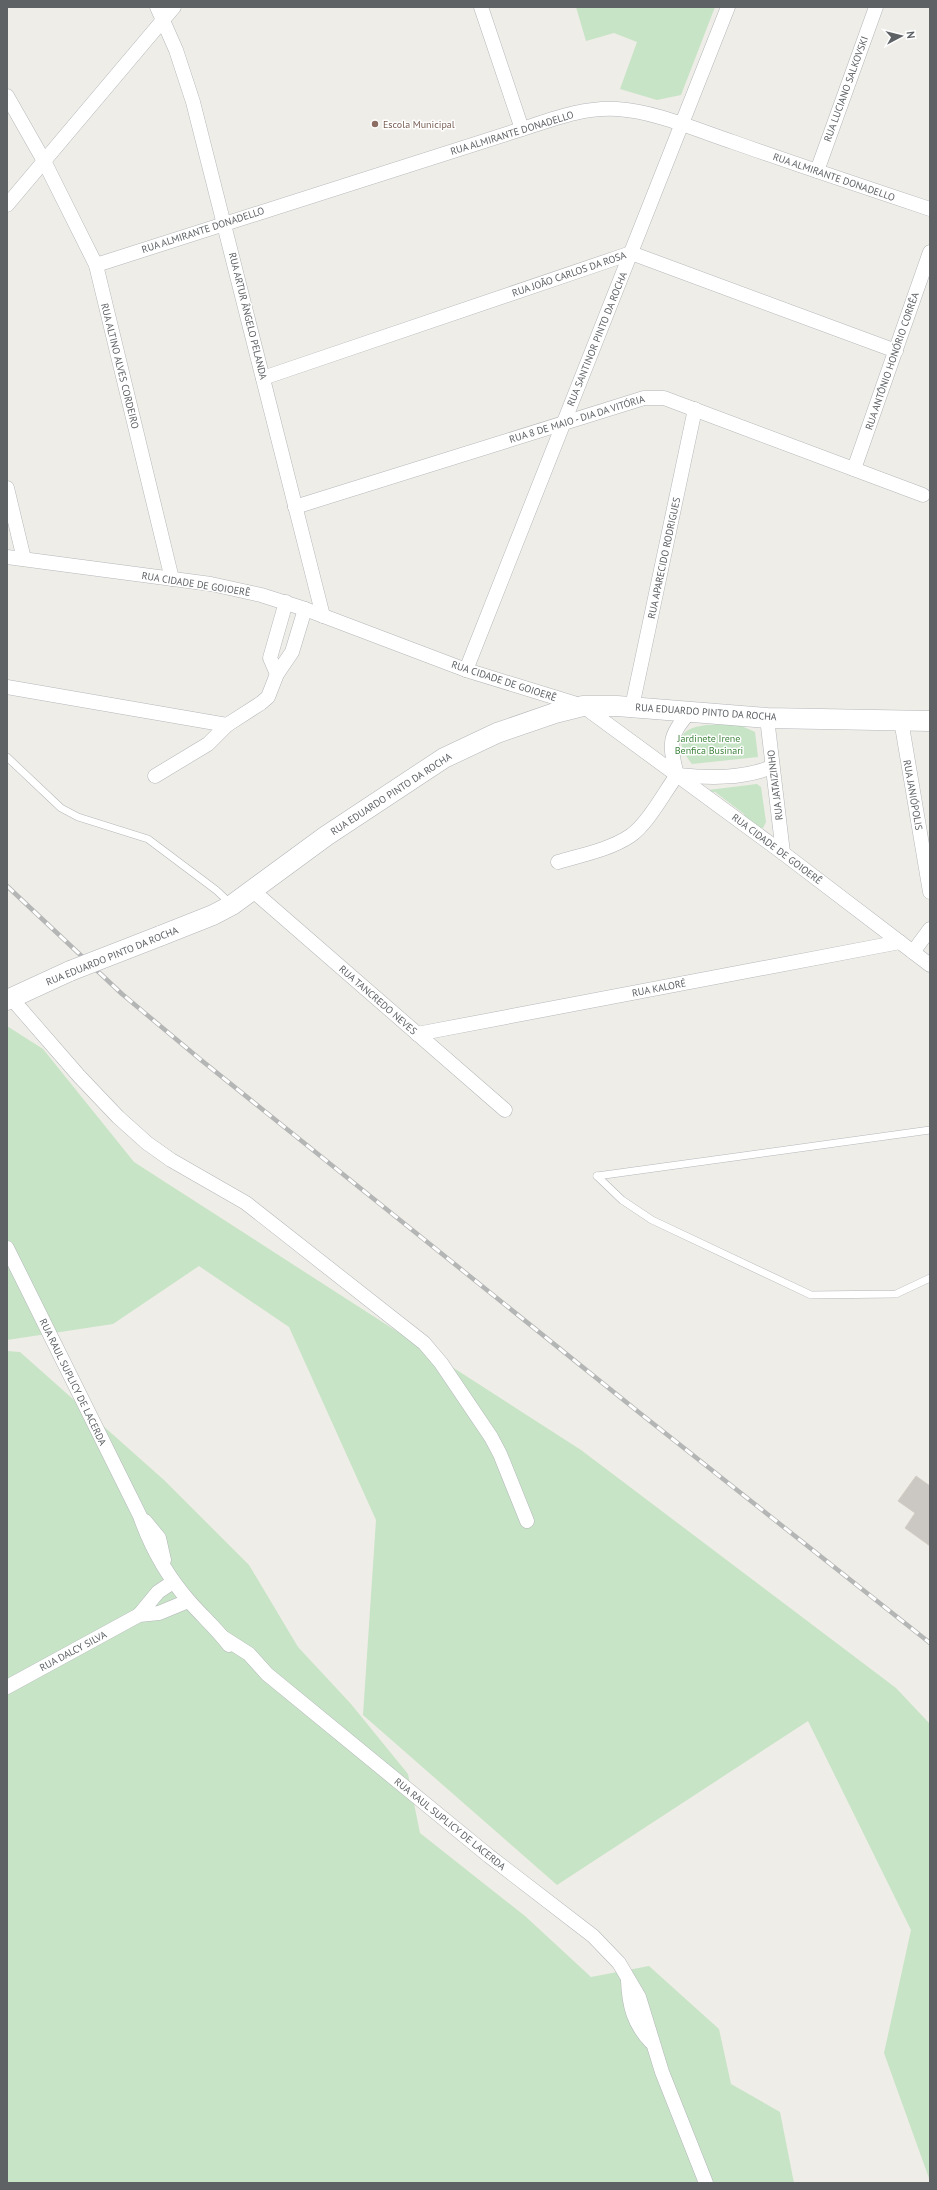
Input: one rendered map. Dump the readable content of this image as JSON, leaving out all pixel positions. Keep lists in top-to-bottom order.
{
  "streets": {
    "main road": ["RUA EDUARDO PINTO DA ROCHA"],
    "street": [
      "RUA LUCIANO SALKOVSKI",
      "RUA ALMIRANTE DONADELLO",
      "RUA JOÃO CARLOS DA ROSA",
      "RUA ARTUR ÂNGELO PELANDA",
      "RUA SANTINOR PINTO DA ROCHA",
      "RUA ANTÔNIO HONÓRIO CORRÊA",
      "RUA ALTINO ALVES CORDEIRO",
      "RUA 8 DE MAIO - DIA DA VITÓRIA",
      "RUA APARECIDO RODRIGUES",
      "RUA CIDADE DE GOIOERÊ",
      "RUA JATAIZINHO",
      "RUA JANIÓPOLIS",
      "RUA KALORÉ",
      "RUA TANCREDO NEVES",
      "RUA RAUL SUPLICY DE LACERDA",
      "RUA DALCY SILVA"
    ]
  },
  "crossings": [
    ["RUA LUCIANO SALKOVSKI", "RUA ALMIRANTE DONADELLO"],
    ["RUA ALMIRANTE DONADELLO", "RUA ARTUR ÂNGELO PELANDA"],
    ["RUA ALMIRANTE DONADELLO", "RUA SANTINOR PINTO DA ROCHA"],
    ["RUA ALMIRANTE DONADELLO", "RUA ALTINO ALVES CORDEIRO"],
    ["RUA JOÃO CARLOS DA ROSA", "RUA ARTUR ÂNGELO PELANDA"],
    ["RUA JOÃO CARLOS DA ROSA", "RUA SANTINOR PINTO DA ROCHA"],
    ["RUA JOÃO CARLOS DA ROSA", "RUA ANTÔNIO HONÓRIO CORRÊA"],
    ["RUA ARTUR ÂNGELO PELANDA", "RUA 8 DE MAIO - DIA DA VITÓRIA"],
    ["RUA ARTUR ÂNGELO PELANDA", "RUA CIDADE DE GOIOERÊ"],
    ["RUA SANTINOR PINTO DA ROCHA", "RUA 8 DE MAIO - DIA DA VITÓRIA"],
    ["RUA SANTINOR PINTO DA ROCHA", "RUA CIDADE DE GOIOERÊ"],
    ["RUA ANTÔNIO HONÓRIO CORRÊA", "RUA 8 DE MAIO - DIA DA VITÓRIA"],
    ["RUA ALTINO ALVES CORDEIRO", "RUA CIDADE DE GOIOERÊ"],
    ["RUA 8 DE MAIO - DIA DA VITÓRIA", "RUA APARECIDO RODRIGUES"],
    ["RUA APARECIDO RODRIGUES", "RUA EDUARDO PINTO DA ROCHA"],
    ["RUA CIDADE DE GOIOERÊ", "RUA EDUARDO PINTO DA ROCHA"],
    ["RUA CIDADE DE GOIOERÊ", "RUA JATAIZINHO"],
    ["RUA CIDADE DE GOIOERÊ", "RUA KALORÉ"],
    ["RUA EDUARDO PINTO DA ROCHA", "RUA JATAIZINHO"],
    ["RUA EDUARDO PINTO DA ROCHA", "RUA JANIÓPOLIS"],
    ["RUA EDUARDO PINTO DA ROCHA", "RUA TANCREDO NEVES"],
    ["RUA KALORÉ", "RUA TANCREDO NEVES"],
    ["RUA RAUL SUPLICY DE LACERDA", "RUA DALCY SILVA"]
  ],
  "parks": ["Jardinete Irene Benfica Businari"],
  "places": ["Escola Municipal"],
  "north": "right"
}
